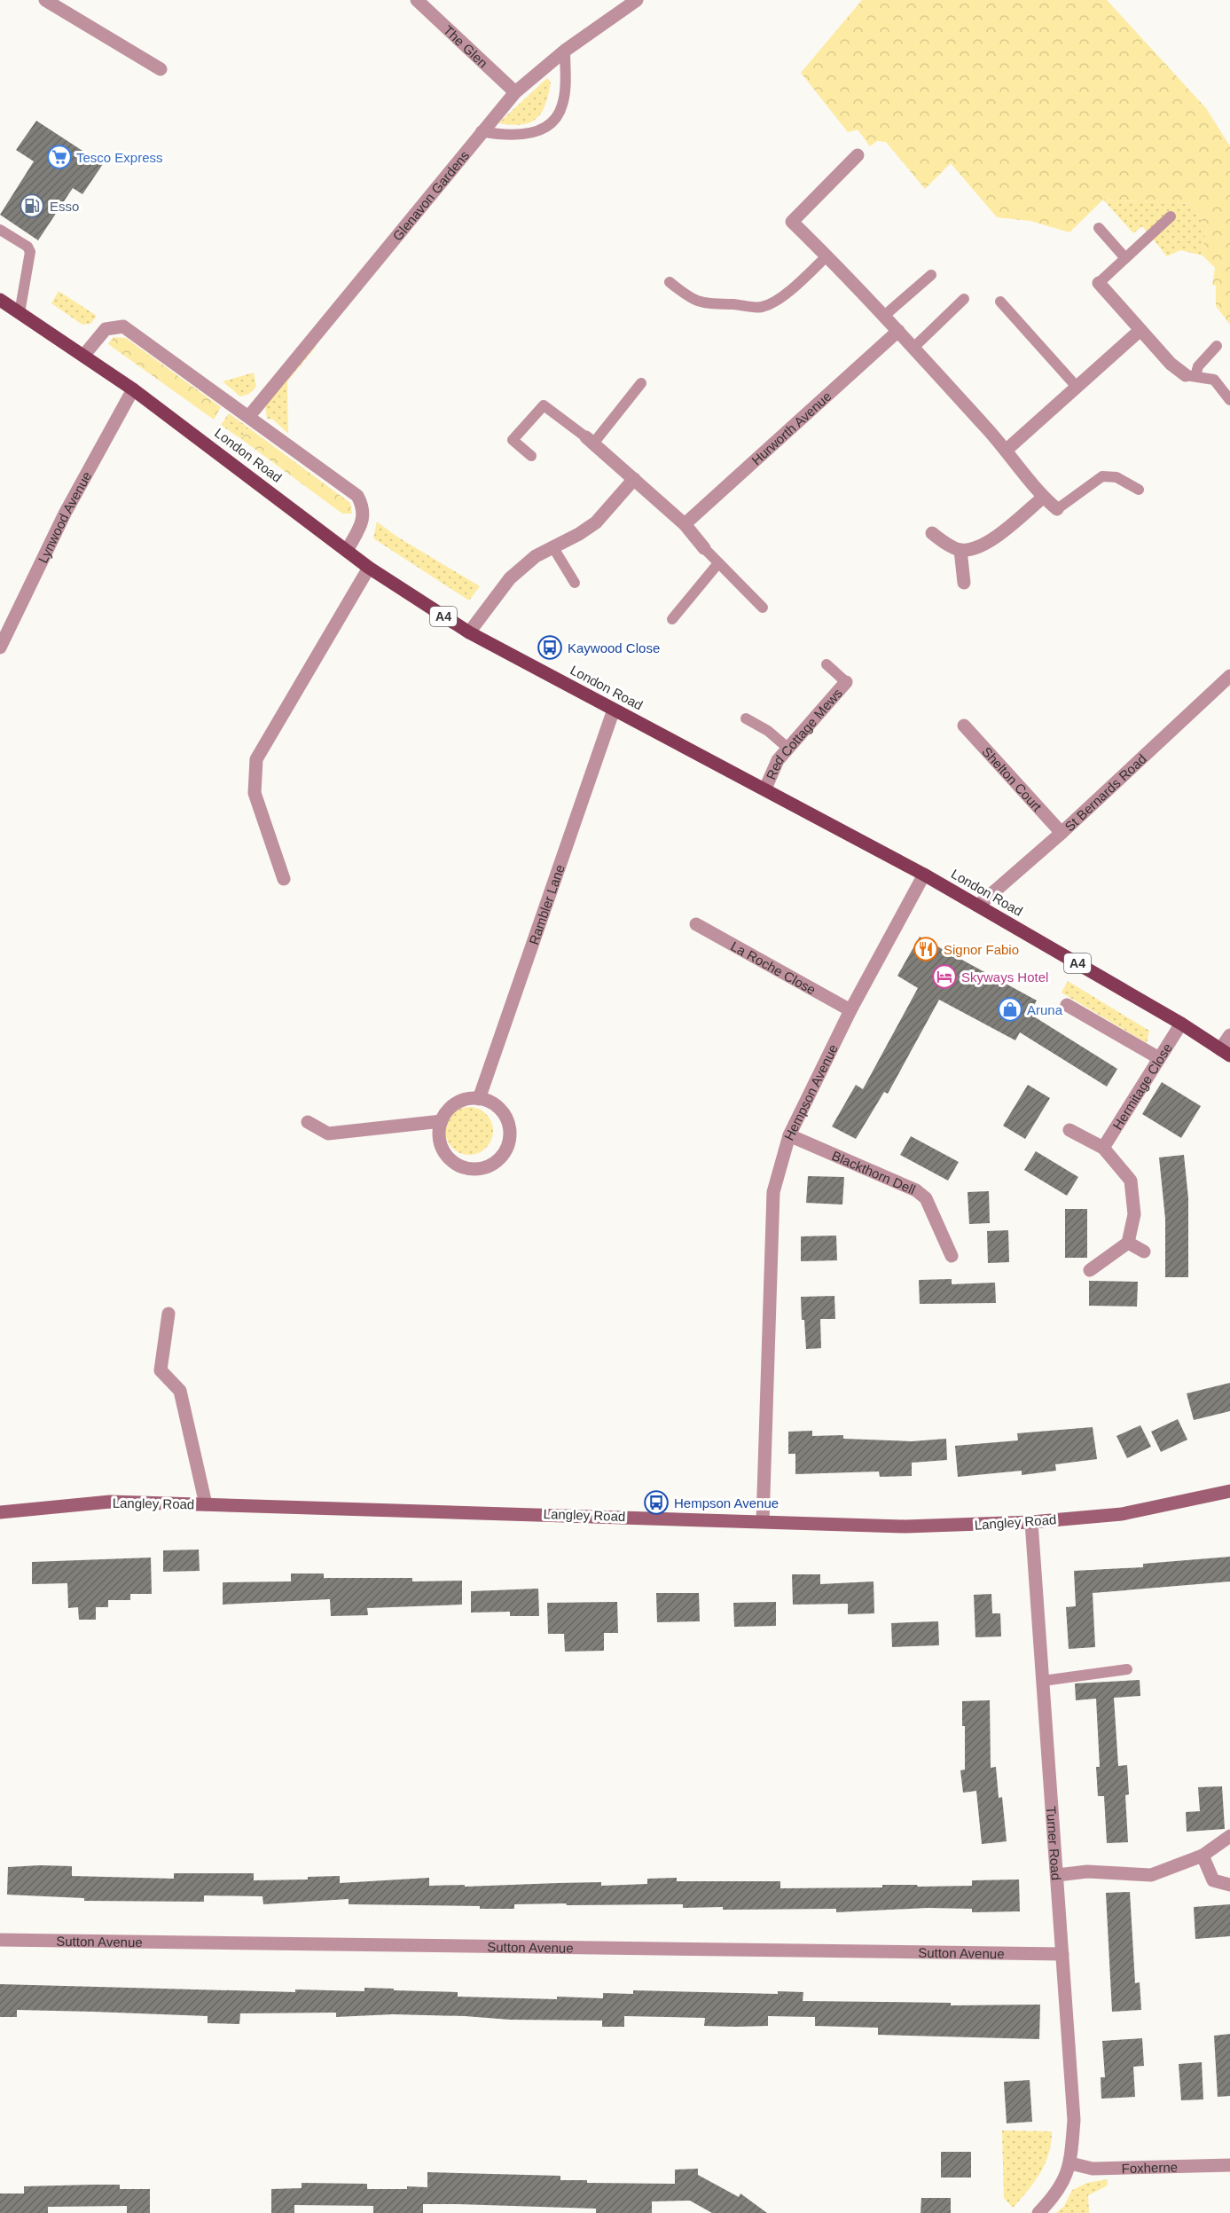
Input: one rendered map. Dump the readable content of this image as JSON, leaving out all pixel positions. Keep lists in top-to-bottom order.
{
  "streets": {
    "main road": ["London Road", "A4"],
    "street": [
      "The Glen",
      "Glenavon Gardens",
      "Hurworth Avenue",
      "Lynwood Avenue",
      "Red Cottage Mews",
      "Shelton Court",
      "St Bernards Road",
      "Rambler Lane",
      "La Roche Close",
      "Hermitage Close",
      "Hempson Avenue",
      "Blackthorn Dell",
      "Langley Road",
      "Turner Road",
      "Sutton Avenue",
      "Foxherne"
    ]
  },
  "crossings": [
    ["The Glen", "Glenavon Gardens"],
    ["London Road", "Lynwood Avenue"],
    ["London Road", "Red Cottage Mews"],
    ["London Road", "St Bernards Road"],
    ["London Road", "Rambler Lane"],
    ["London Road", "Hermitage Close"],
    ["London Road", "Hempson Avenue"],
    ["Shelton Court", "St Bernards Road"],
    ["La Roche Close", "Hempson Avenue"],
    ["Hempson Avenue", "Blackthorn Dell"],
    ["Hempson Avenue", "Langley Road"],
    ["Langley Road", "Turner Road"],
    ["Turner Road", "Sutton Avenue"],
    ["Turner Road", "Foxherne"]
  ],
  "places": {
    "supermarket": ["Tesco Express"],
    "fuel station": ["Esso"],
    "bus stop": ["Kaywood Close", "Hempson Avenue"],
    "restaurant": ["Signor Fabio"],
    "hotel": ["Skyways Hotel"],
    "shop": ["Aruna"]
  }
}
